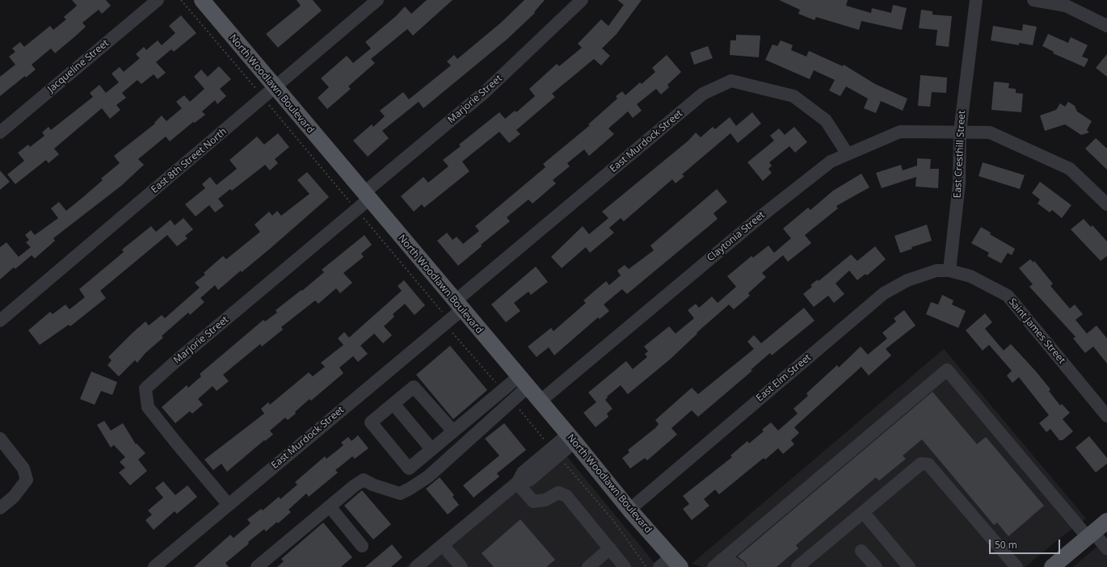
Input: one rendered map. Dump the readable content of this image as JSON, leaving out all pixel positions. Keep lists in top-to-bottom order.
{
  "streets": {
    "main road": ["North Woodlawn Boulevard"],
    "street": [
      "Jacqueline Street",
      "Marjorie Street",
      "East Murdock Street",
      "East Cresthill Street",
      "East 8th Street North",
      "Claytonia Street",
      "Saint James Street",
      "East Elm Street"
    ]
  },
  "crossings": [
    ["North Woodlawn Boulevard", "Marjorie Street"],
    ["North Woodlawn Boulevard", "East Murdock Street"],
    ["North Woodlawn Boulevard", "East 8th Street North"],
    ["North Woodlawn Boulevard", "Claytonia Street"],
    ["North Woodlawn Boulevard", "East Elm Street"],
    ["Marjorie Street", "East Murdock Street"],
    ["East Murdock Street", "Claytonia Street"],
    ["East Cresthill Street", "Claytonia Street"],
    ["East Cresthill Street", "Saint James Street"],
    ["East Cresthill Street", "East Elm Street"],
    ["Saint James Street", "East Elm Street"]
  ],
  "scale_bar": "50 m"
}
